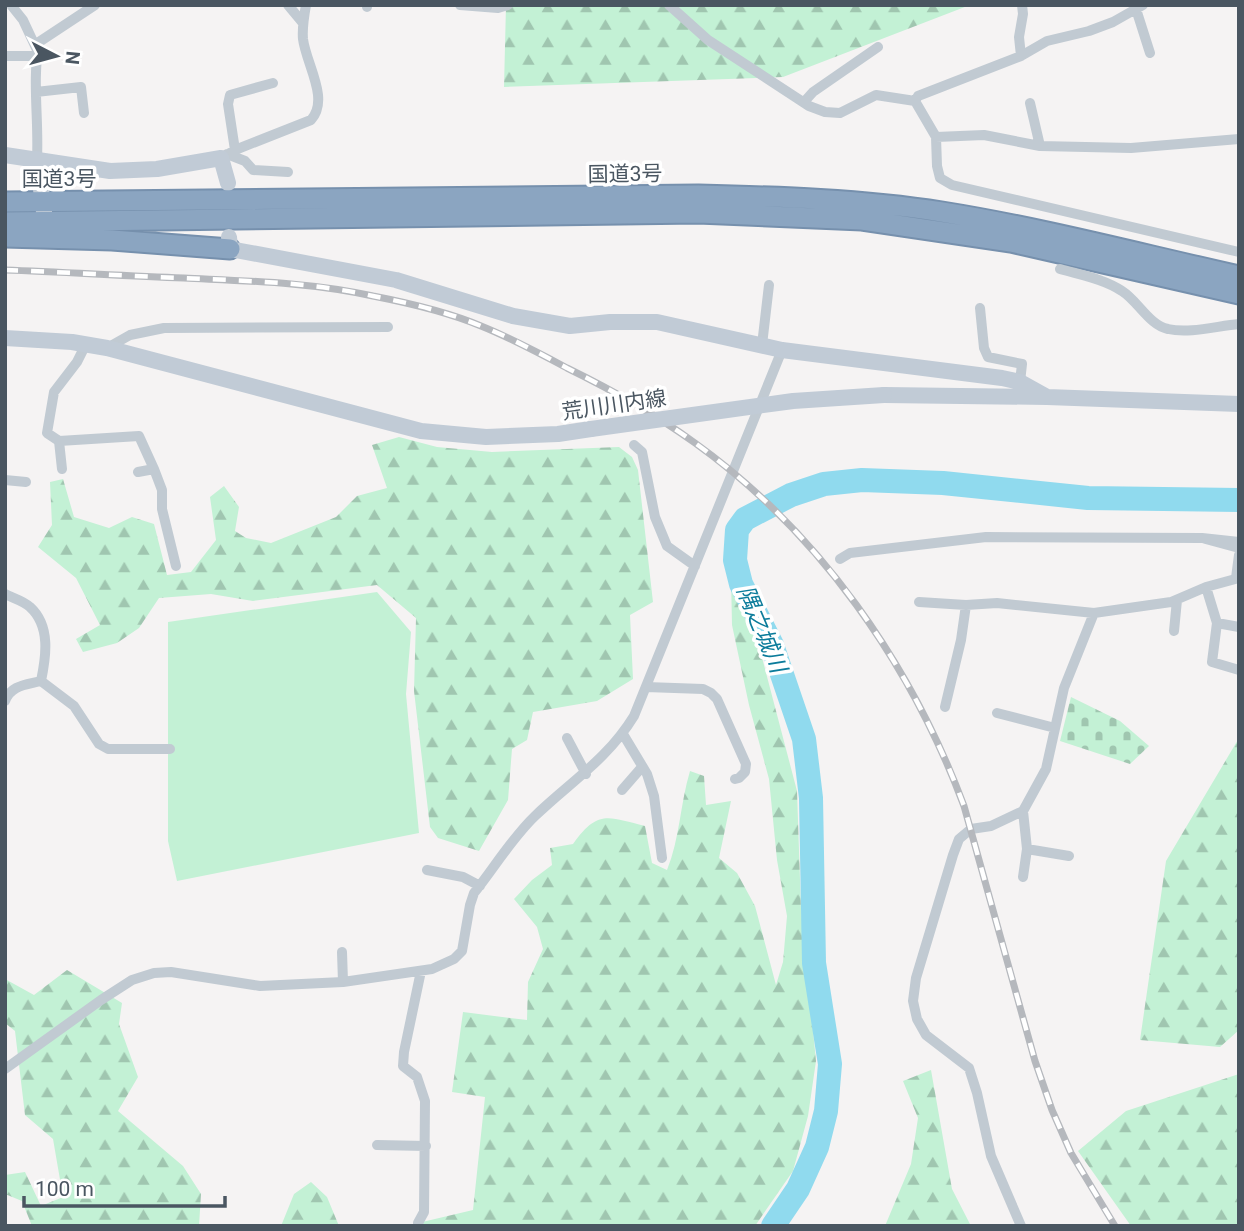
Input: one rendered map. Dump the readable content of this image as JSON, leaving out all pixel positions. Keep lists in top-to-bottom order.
{
  "streets": {
    "highway": ["国道3号"],
    "main road": ["荒川川内線"]
  },
  "water": ["隅之城川"],
  "scale_bar": "100 m",
  "north": "right"
}
